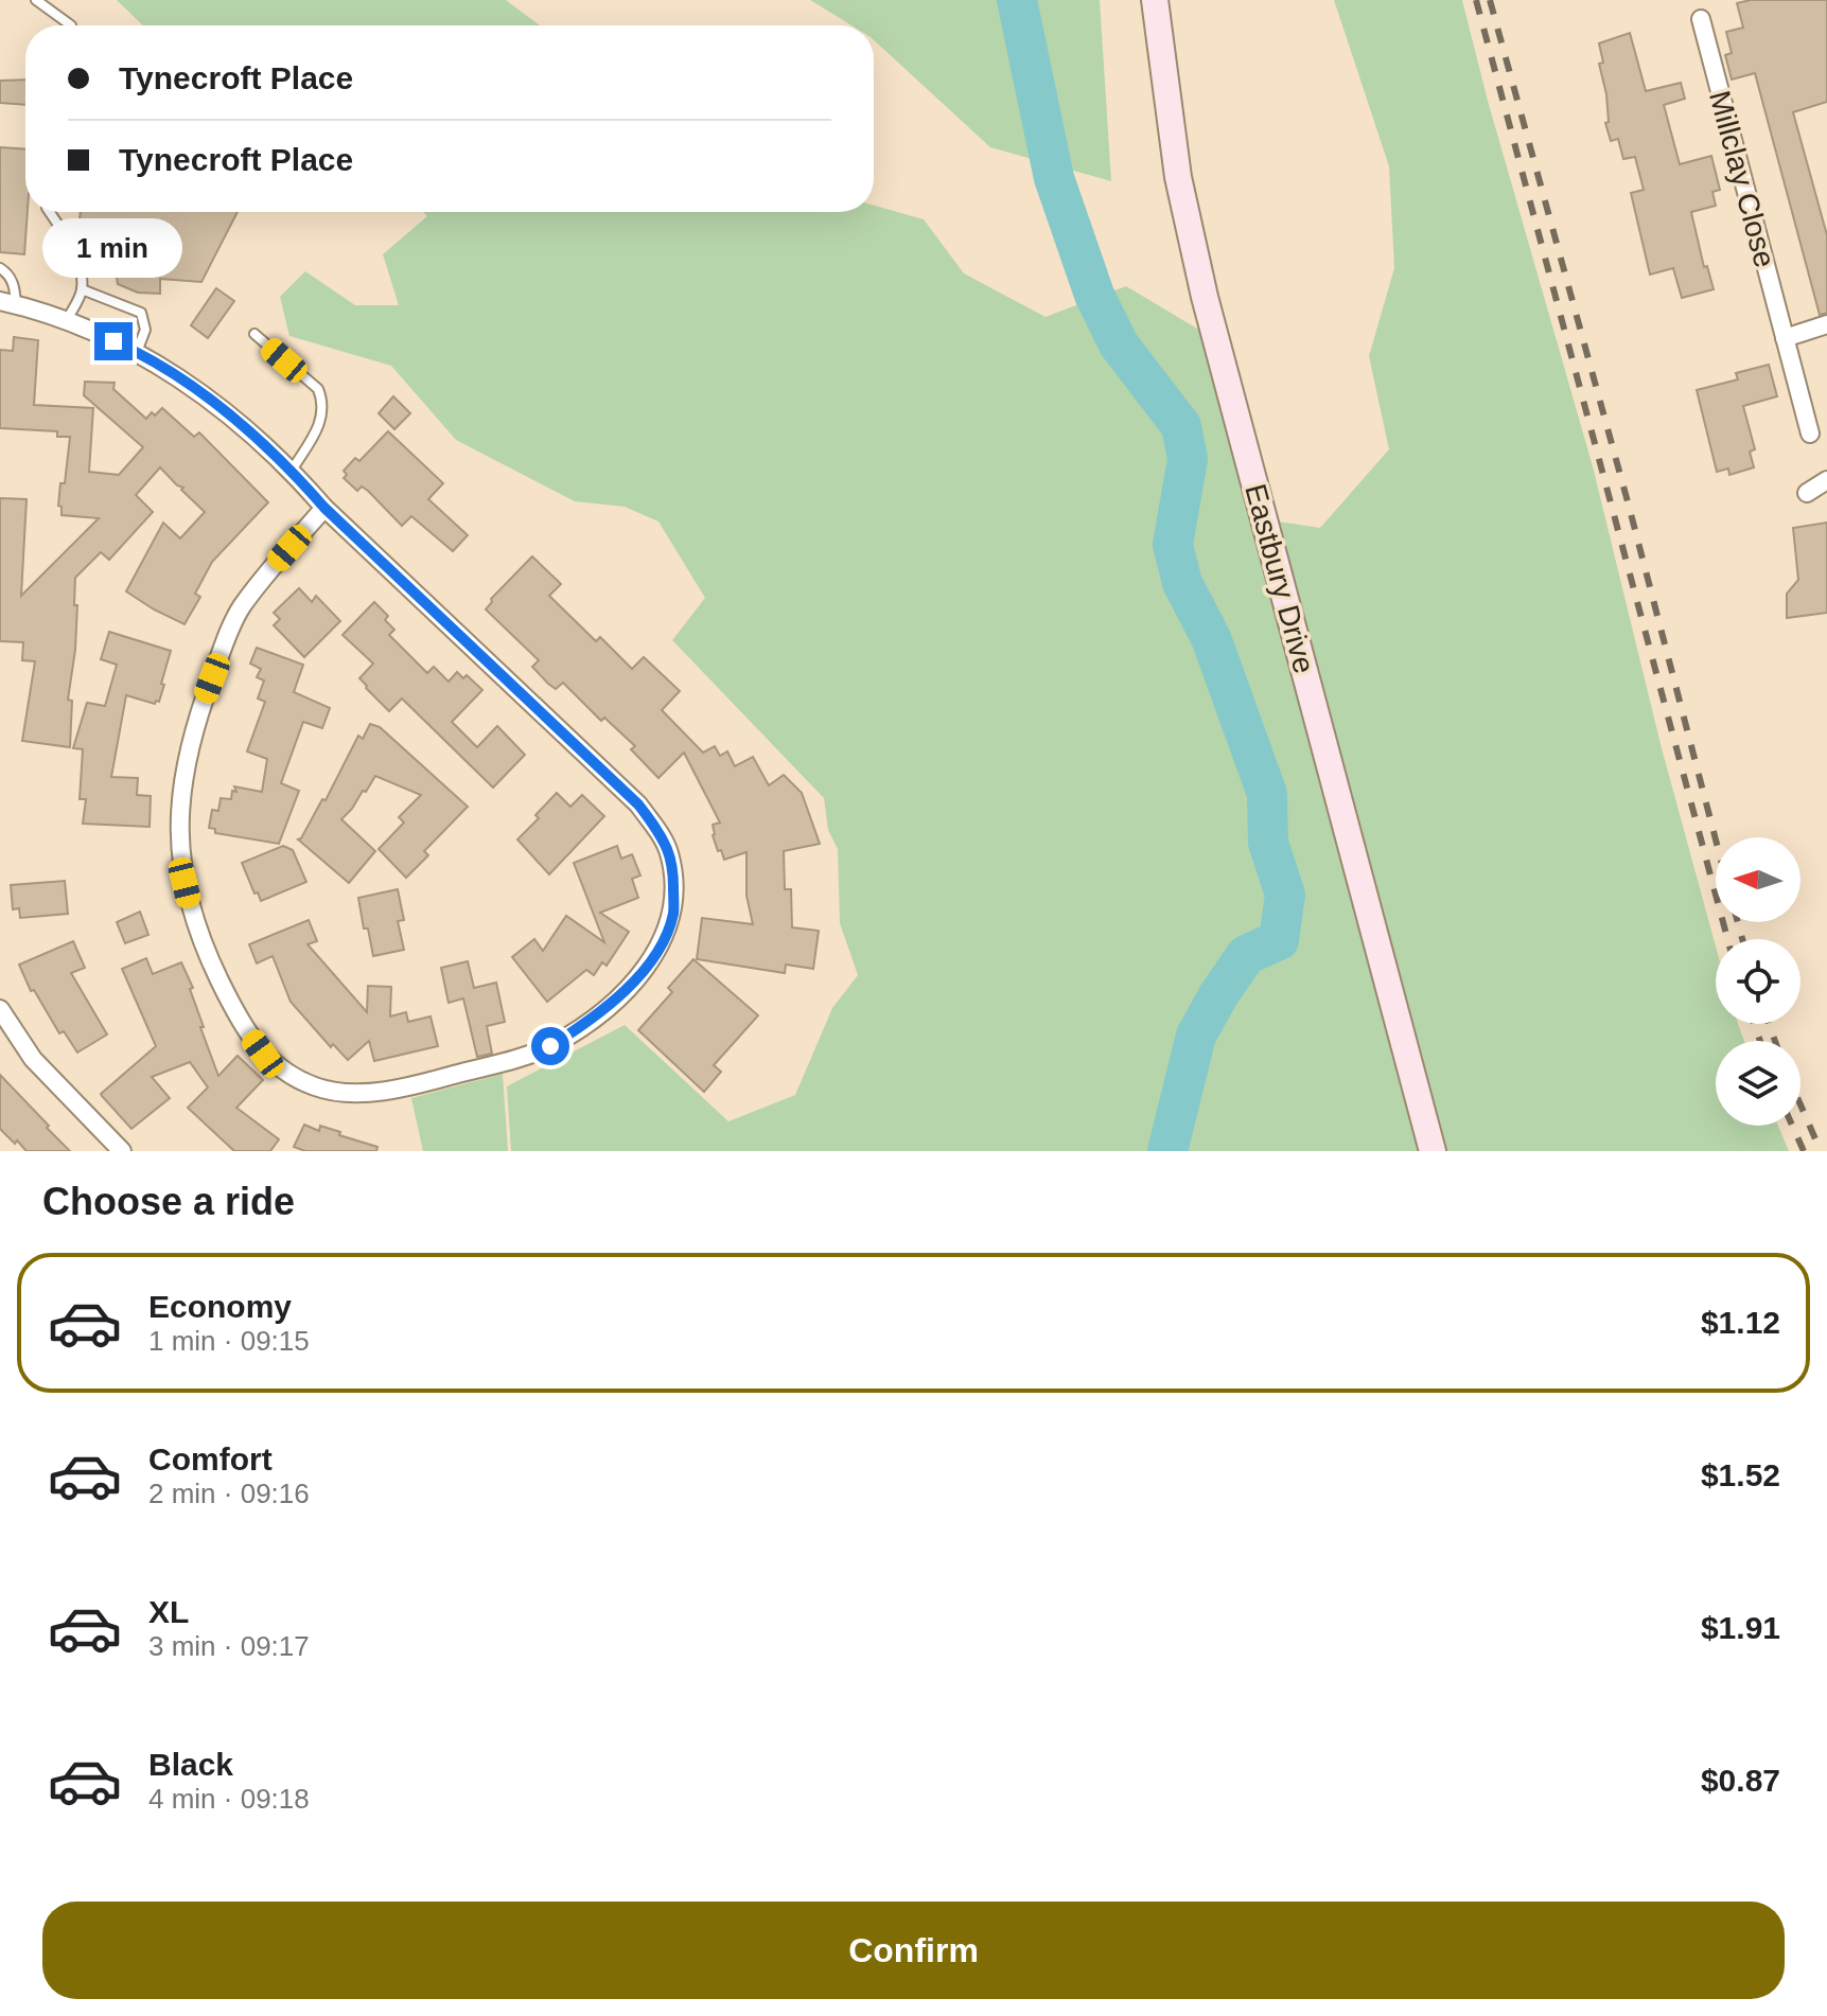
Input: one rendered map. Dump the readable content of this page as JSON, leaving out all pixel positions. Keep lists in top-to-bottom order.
{
  "streets": {
    "street": ["Millclay Close", "Eastbury Drive"]
  },
  "north": "left",
  "page": {
    "banner": ["Tynecroft Place", "Tynecroft Place"],
    "bubble": "1 min",
    "heading": "Choose a ride",
    "list": [
      {
        "name": "Economy",
        "note": "1 min · 09:15",
        "value": "$1.12"
      },
      {
        "name": "Comfort",
        "note": "2 min · 09:16",
        "value": "$1.52"
      },
      {
        "name": "XL",
        "note": "3 min · 09:17",
        "value": "$1.91"
      },
      {
        "name": "Black",
        "note": "4 min · 09:18",
        "value": "$0.87"
      }
    ],
    "buttons": "Confirm"
  }
}
